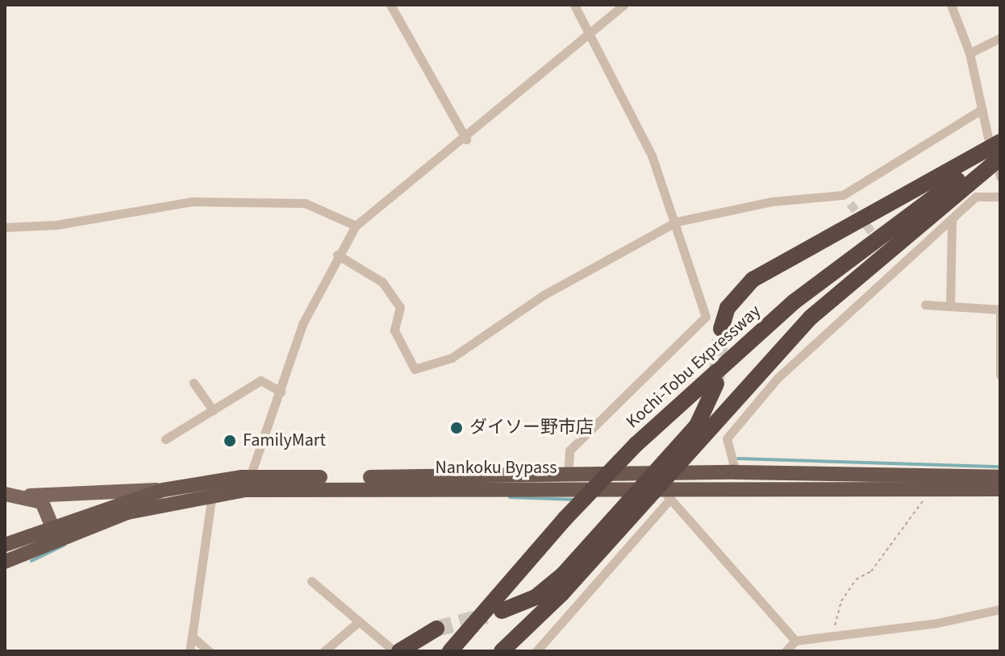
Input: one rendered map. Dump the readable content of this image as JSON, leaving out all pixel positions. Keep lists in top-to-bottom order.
{
  "streets": {
    "highway": ["Kochi-Tobu Expressway", "Nankoku Bypass"]
  },
  "places": ["ダイソー野市店", "FamilyMart"]
}
